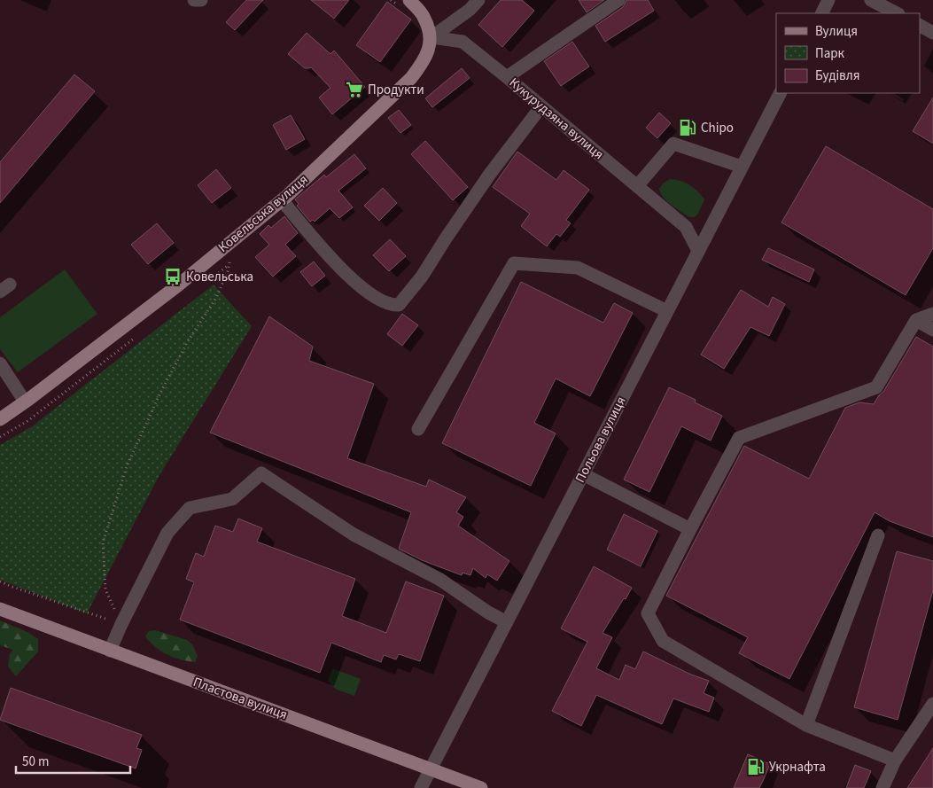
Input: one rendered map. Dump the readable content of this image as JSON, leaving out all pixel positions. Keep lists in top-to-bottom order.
{
  "streets": {
    "main road": ["Ковельська вулиця", "Пластова вулиця"],
    "street": ["Кукурудзяна вулиця", "Польова вулиця"]
  },
  "crossings": [
    ["Кукурудзяна вулиця", "Ковельська вулиця"],
    ["Кукурудзяна вулиця", "Польова вулиця"],
    ["Польова вулиця", "Пластова вулиця"]
  ],
  "places": {
    "supermarket": ["Продукти"],
    "fuel station": ["Chipo", "Укрнафта"],
    "bus stop": ["Ковельська"]
  },
  "legend": ["Вулиця", "Парк", "Будівля"],
  "scale_bar": "50 m"
}
